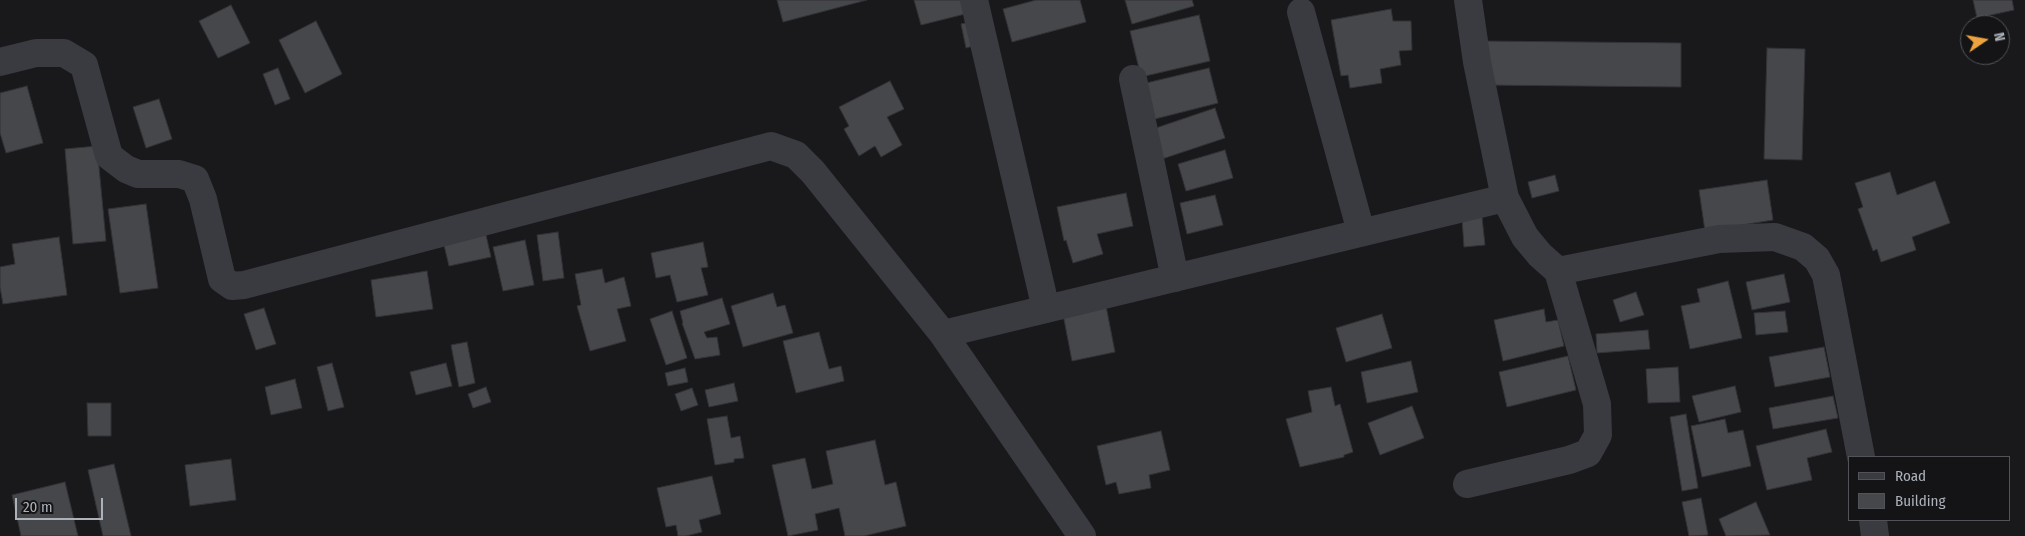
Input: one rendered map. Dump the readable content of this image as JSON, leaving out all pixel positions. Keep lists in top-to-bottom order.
{
  "legend": ["Road", "Building"],
  "scale_bar": "20 m",
  "north": "right"
}
